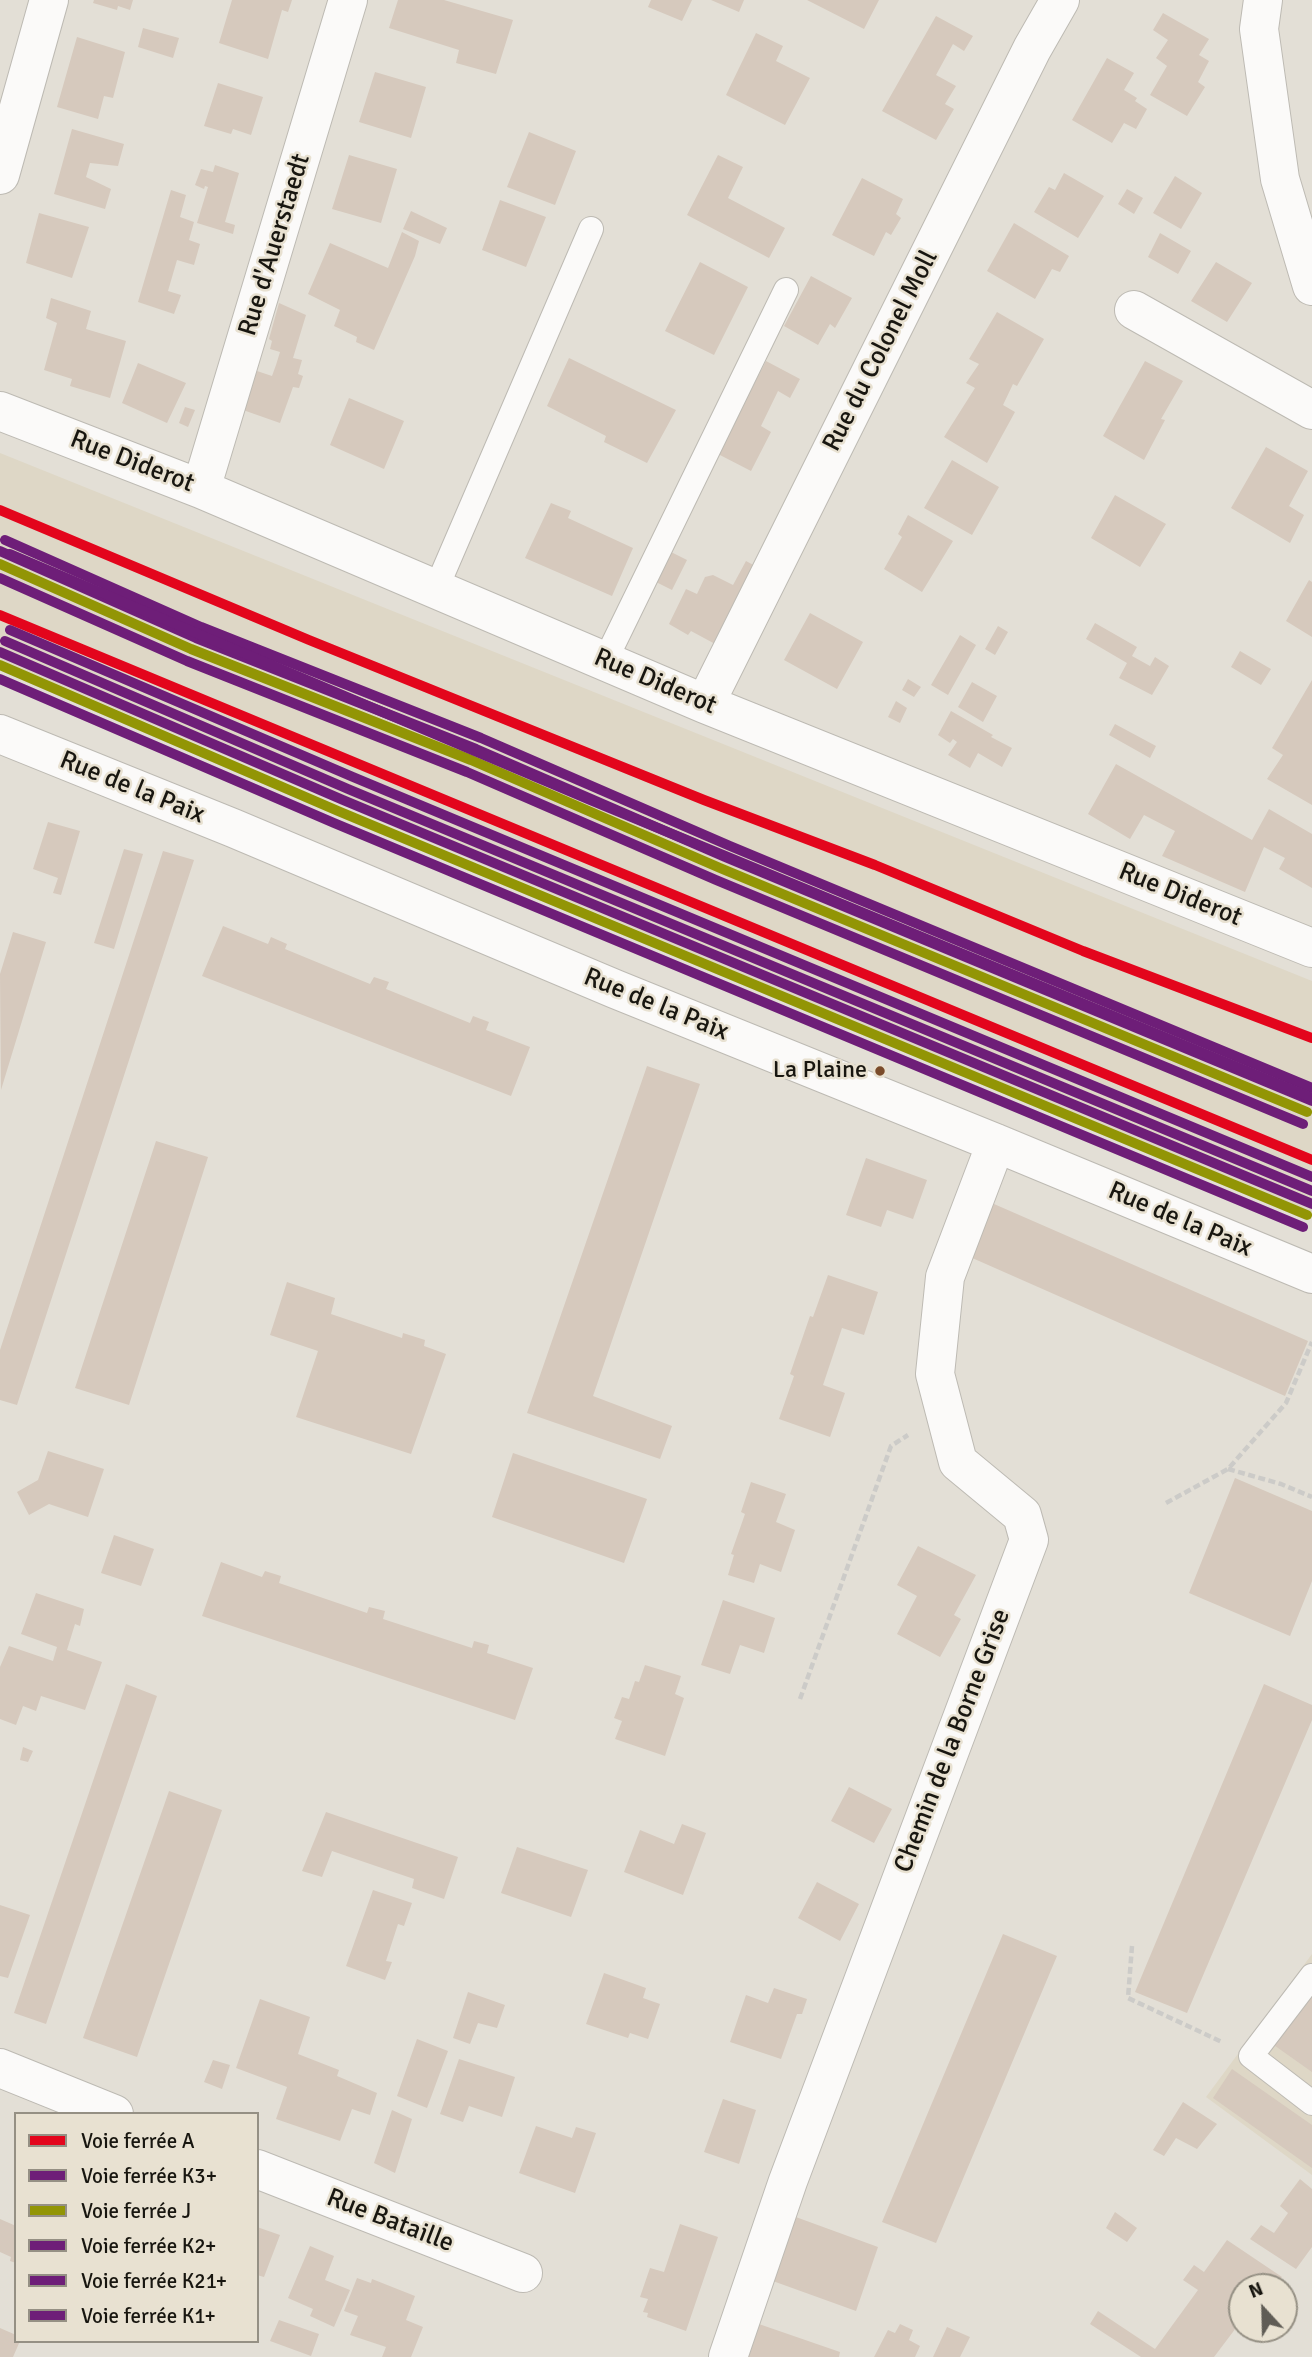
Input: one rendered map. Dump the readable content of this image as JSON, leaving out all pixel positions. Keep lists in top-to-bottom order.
{
  "streets": {
    "street": [
      "Rue d'Auerstaedt",
      "Rue du Colonel Moll",
      "Rue Diderot",
      "Rue de la Paix",
      "Chemin de la Borne Grise",
      "Rue Bataille"
    ]
  },
  "crossings": [
    ["Rue d'Auerstaedt", "Rue Diderot"],
    ["Rue du Colonel Moll", "Rue Diderot"],
    ["Rue de la Paix", "Chemin de la Borne Grise"]
  ],
  "places": ["La Plaine"],
  "lines": [
    "rail line A",
    "rail line K2+",
    "rail line K3+",
    "rail line K1+",
    "rail line J",
    "rail line K21+"
  ],
  "legend": [
    "Voie ferrée A",
    "Voie ferrée K3+",
    "Voie ferrée J",
    "Voie ferrée K2+",
    "Voie ferrée K21+",
    "Voie ferrée K1+"
  ],
  "north": "top"
}
